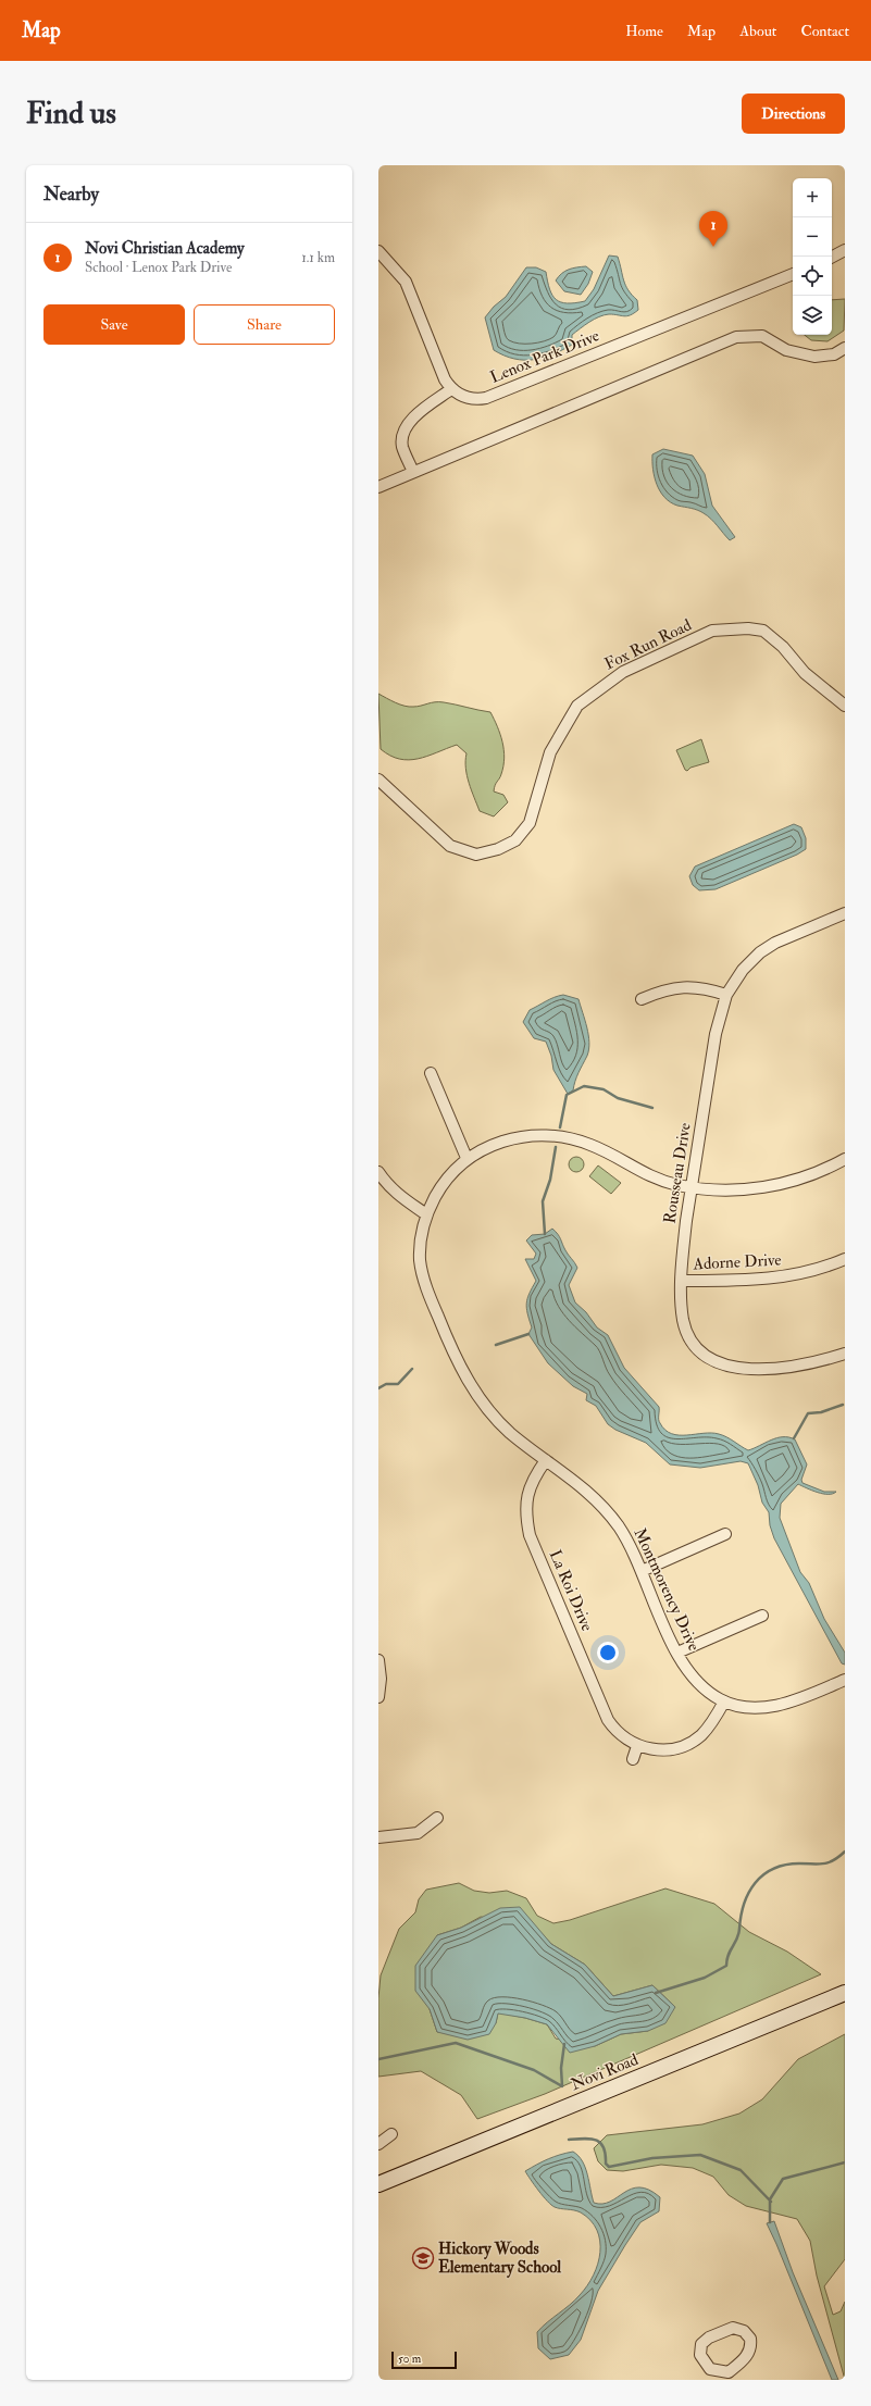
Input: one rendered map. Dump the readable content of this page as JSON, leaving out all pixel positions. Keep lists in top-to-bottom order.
{
  "streets": {
    "main road": ["Novi Road"],
    "street": [
      "Lenox Park Drive",
      "Fox Run Road",
      "Rousseau Drive",
      "Adorne Drive",
      "Montmorency Drive",
      "La Roi Drive"
    ]
  },
  "crossings": [
    ["Rousseau Drive", "Adorne Drive"],
    ["Rousseau Drive", "Montmorency Drive"],
    ["Montmorency Drive", "La Roi Drive"]
  ],
  "places": {
    "school or university": ["Hickory Woods Elementary School"]
  },
  "scale_bar": "50 m",
  "page": {
    "header": "Map",
    "nav": [
      "Home",
      "Map",
      "About",
      "Contact"
    ],
    "buttons": [
      "Directions",
      ["Save", "Share"]
    ],
    "title": "Find us",
    "heading": "Nearby",
    "map_buttons": ["+", "−"],
    "pins": "1",
    "list": [
      {
        "mark": "1",
        "name": "Novi Christian Academy",
        "note": "School · Lenox Park Drive",
        "value": "1.1 km"
      }
    ],
    "scale": "50 m"
  }
}
